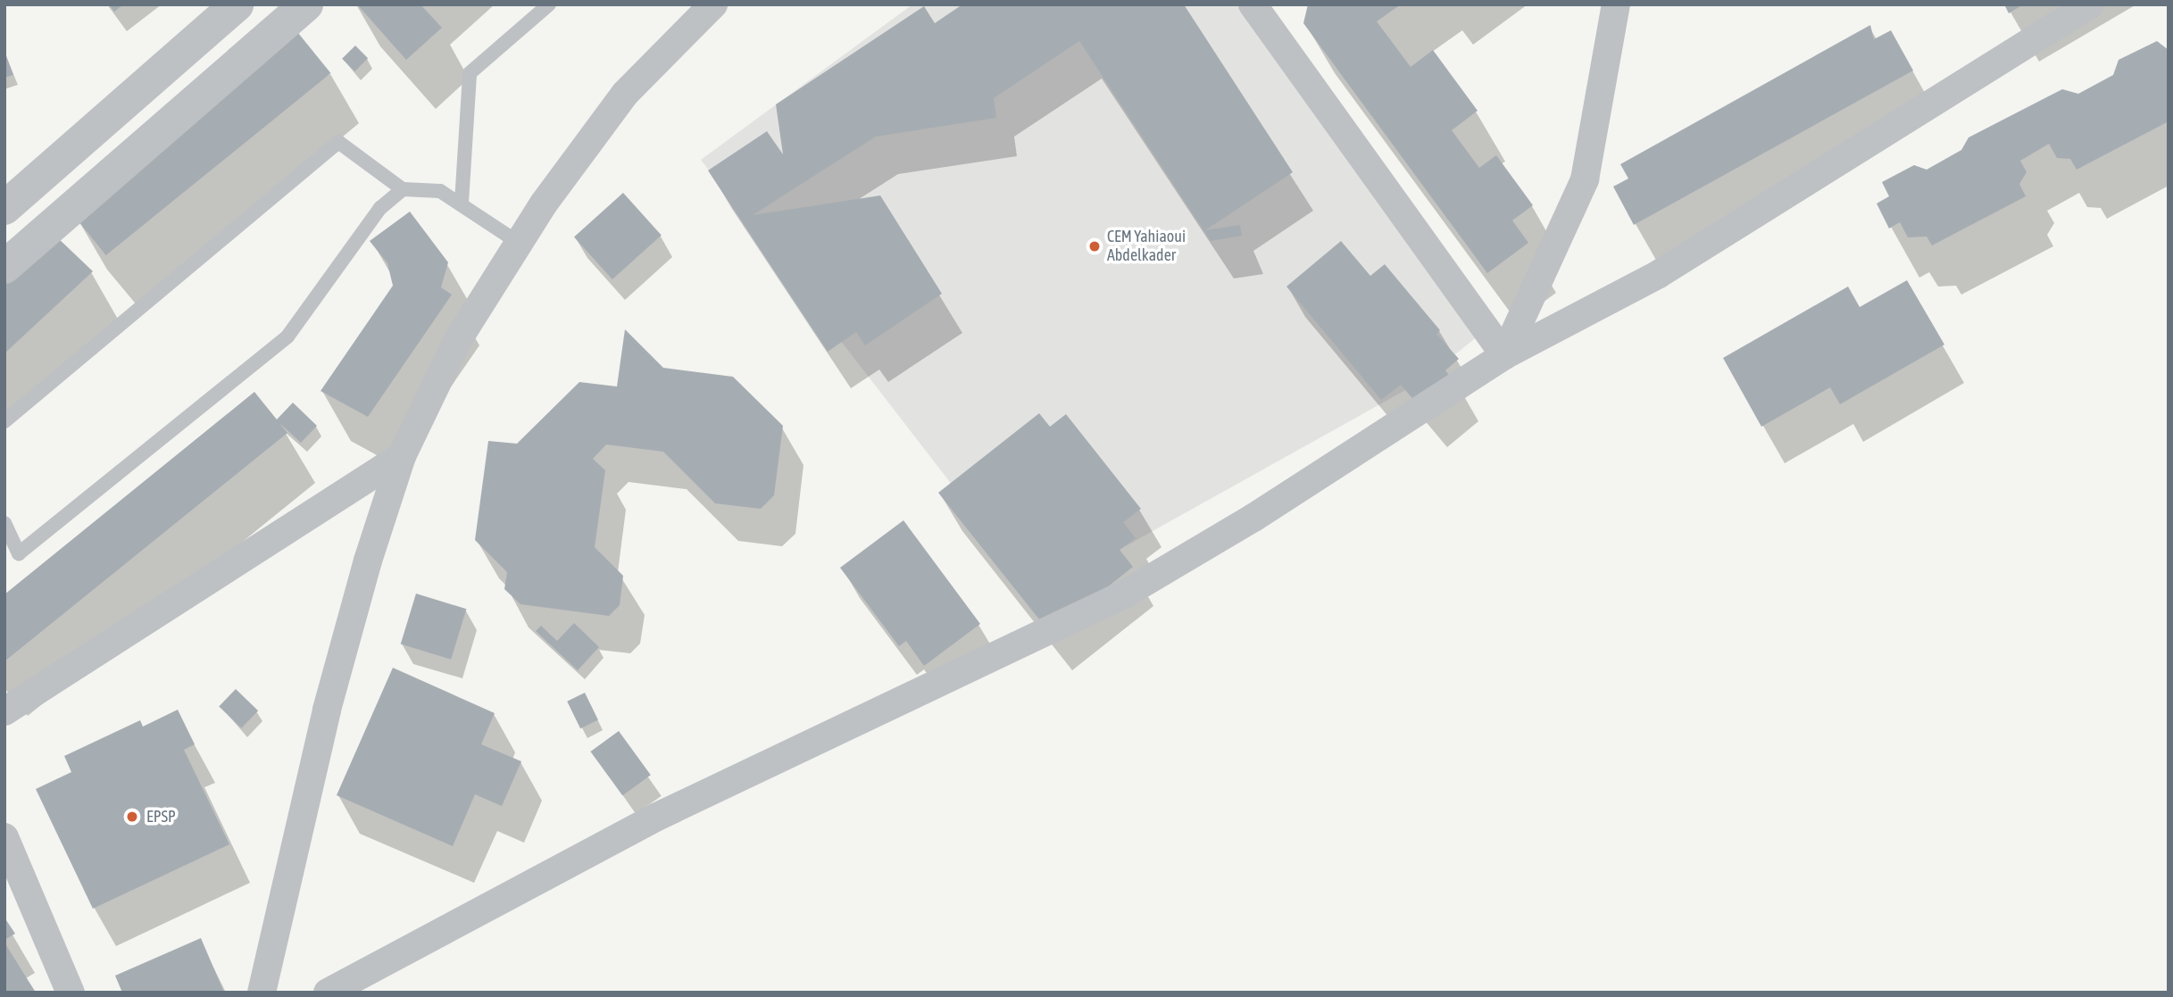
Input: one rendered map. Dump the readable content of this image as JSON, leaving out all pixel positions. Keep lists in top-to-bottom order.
{
  "places": ["CEM Yahiaoui Abdelkader", "EPSP"]
}
